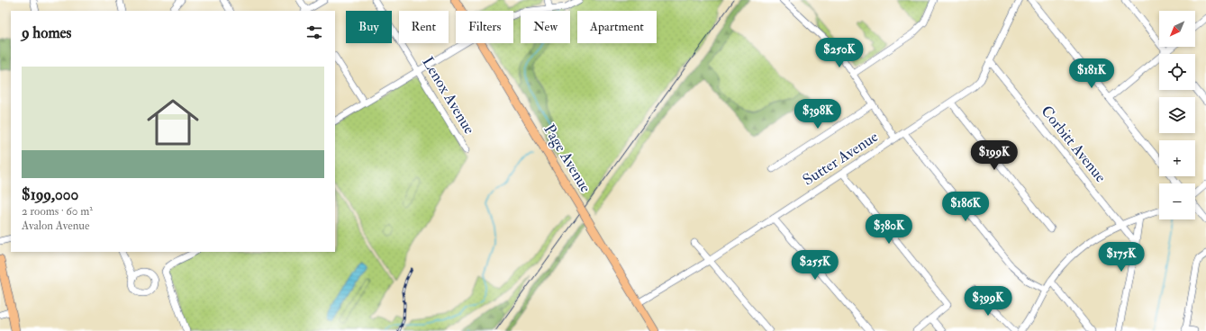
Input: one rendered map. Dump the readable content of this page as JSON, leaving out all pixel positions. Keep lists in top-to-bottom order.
{
  "streets": {
    "main road": ["Page Avenue"],
    "street": ["Lenox Avenue", "Corbitt Avenue", "Sutter Avenue"]
  },
  "crossings": [
    ["Corbitt Avenue", "Sutter Avenue"],
    ["Page Avenue", "Sutter Avenue"]
  ],
  "north": "bottom left",
  "page": {
    "map_buttons": ["+", "−"],
    "chip": [
      "Buy",
      "Rent",
      "Filters",
      "New",
      "Apartment"
    ],
    "heading": "9 homes",
    "price": [
      "$250K",
      "$181K",
      "$398K",
      "$199K",
      "$186K",
      "$380K",
      "$175K",
      "$255K",
      "$399K"
    ],
    "list": [
      {
        "name": "$199,000",
        "note": "2 rooms · 60 m² · Avalon Avenue"
      }
    ]
  }
}
